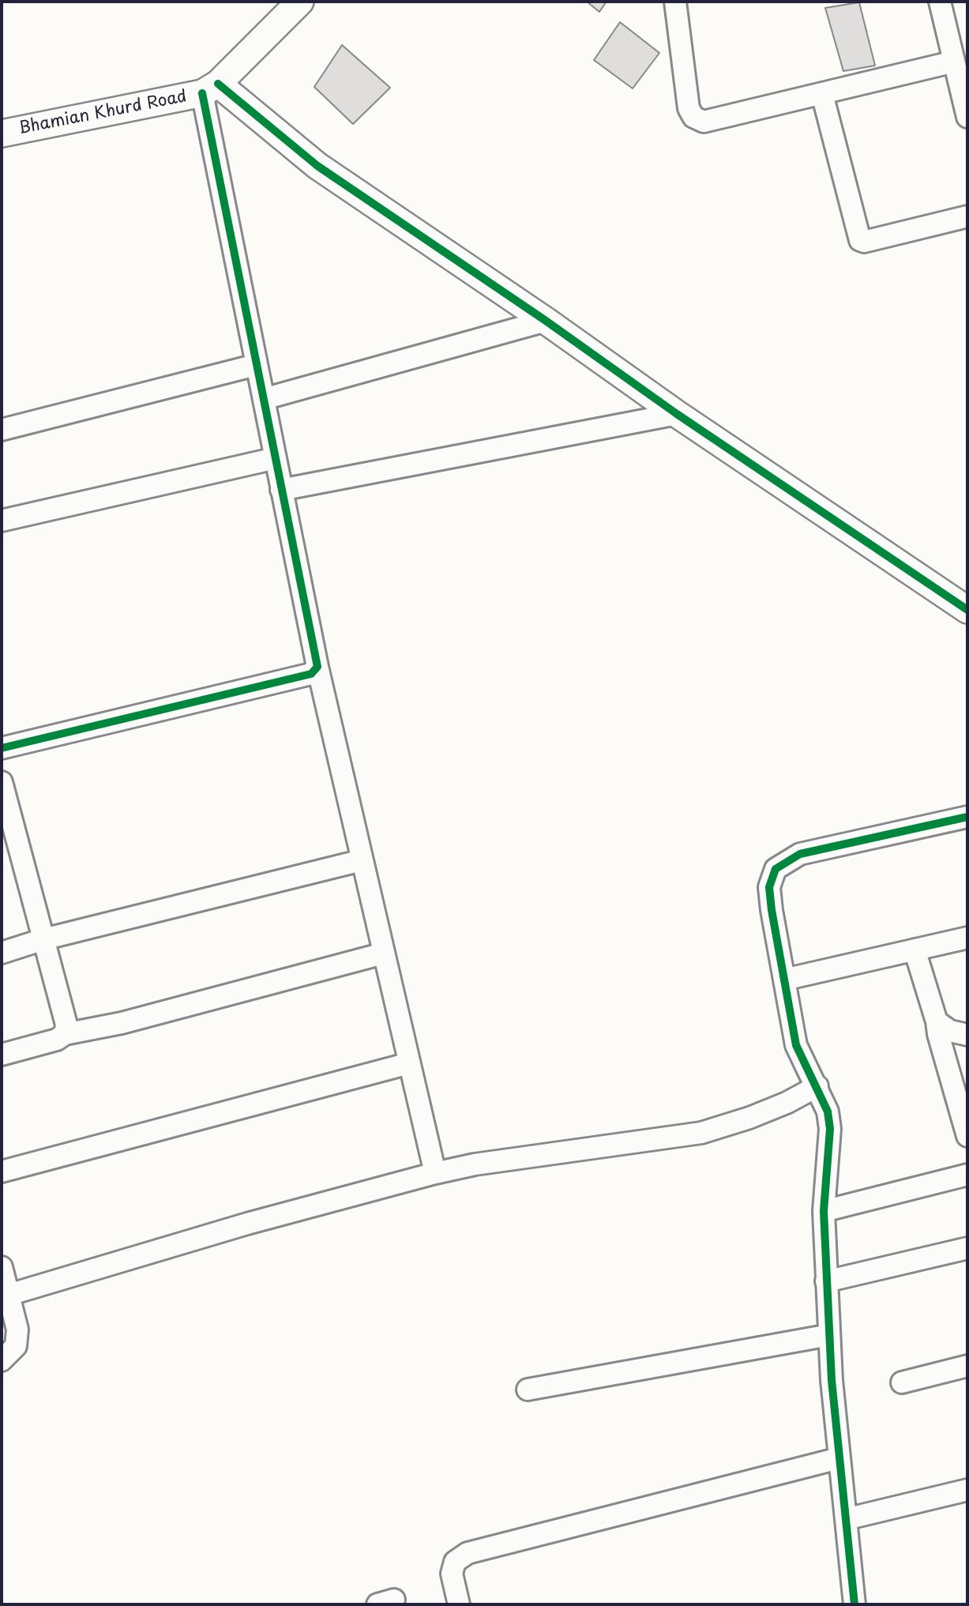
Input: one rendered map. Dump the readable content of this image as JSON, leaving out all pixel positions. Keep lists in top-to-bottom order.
{
  "streets": {
    "street": ["Bhamian Khurd Road"]
  }
}
